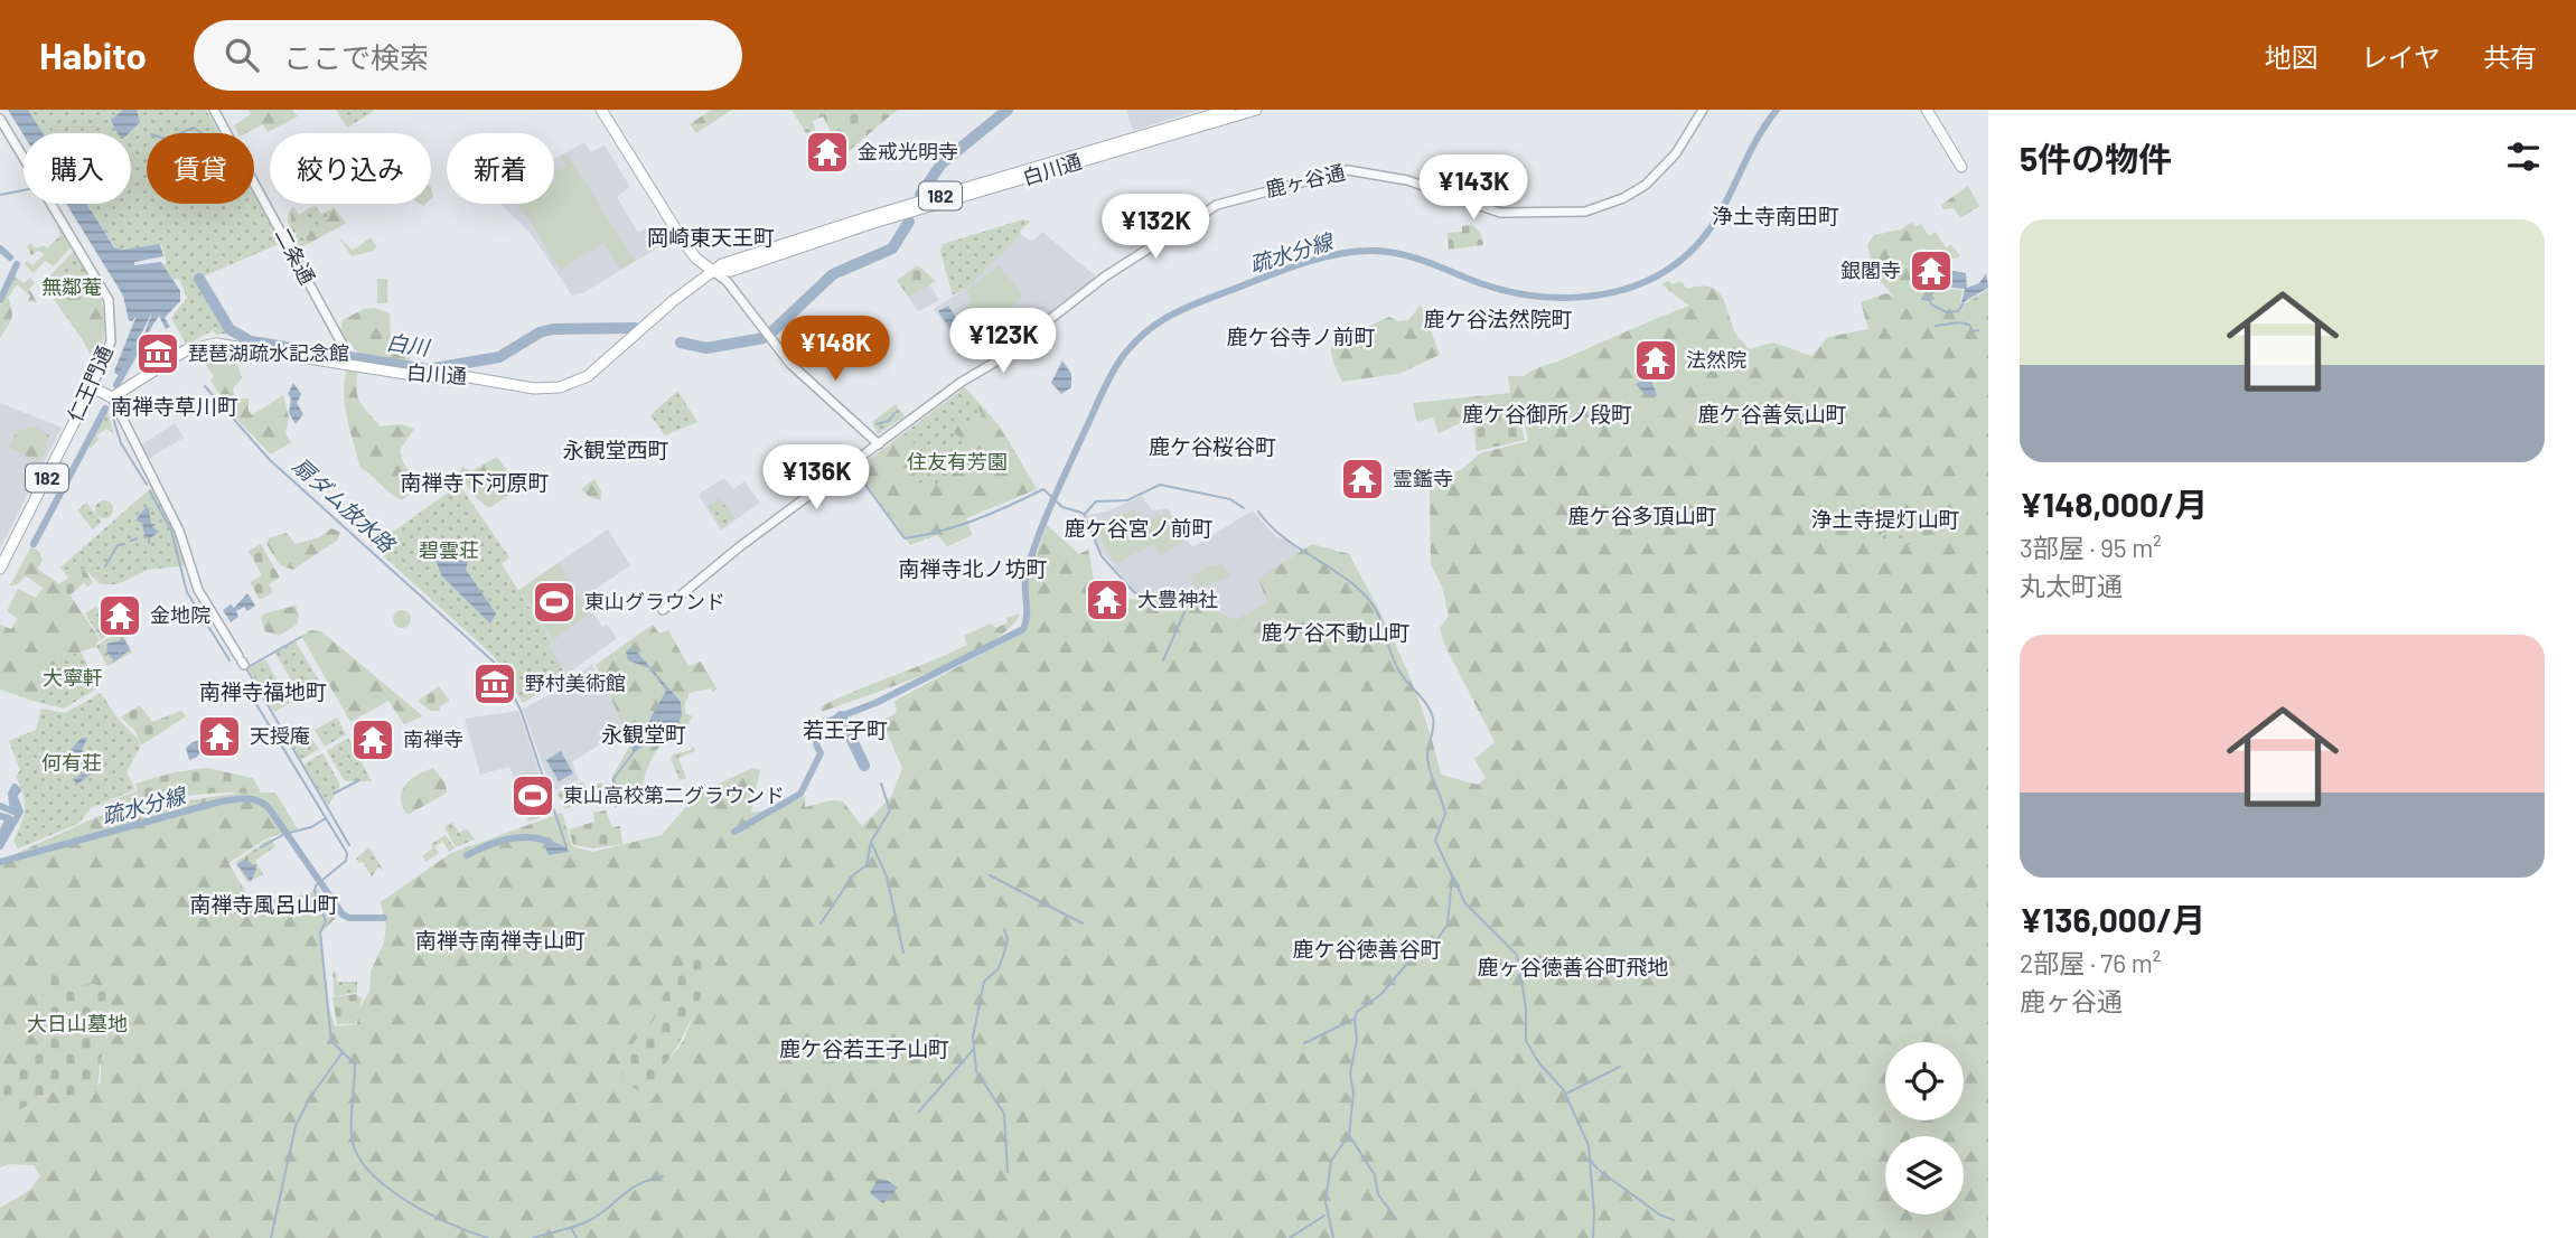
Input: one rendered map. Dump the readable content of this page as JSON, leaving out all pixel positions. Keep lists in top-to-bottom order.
{
  "streets": {
    "main road": ["白川通", "182", "仁王門通"],
    "street": ["鹿ヶ谷通", "二条通"]
  },
  "crossings": [
    ["白川通", "二条通"]
  ],
  "districts": [
    "浄土寺南田町",
    "岡崎東天王町",
    "鹿ケ谷法然院町",
    "鹿ケ谷寺ノ前町",
    "南禅寺草川町",
    "鹿ケ谷御所ノ段町",
    "鹿ケ谷善気山町",
    "鹿ケ谷桜谷町",
    "永観堂西町",
    "南禅寺下河原町",
    "鹿ケ谷多頂山町",
    "浄土寺提灯山町",
    "鹿ケ谷宮ノ前町",
    "南禅寺北ノ坊町",
    "鹿ケ谷不動山町",
    "南禅寺福地町",
    "若王子町",
    "永観堂町",
    "南禅寺風呂山町",
    "南禅寺南禅寺山町",
    "鹿ケ谷徳善谷町",
    "鹿ヶ谷徳善谷町飛地",
    "鹿ケ谷若王子山町"
  ],
  "water": ["疏水分線", "白川", "扇ダム放水路"],
  "parks": [
    "無鄰菴",
    "住友有芳園",
    "碧雲荘",
    "大寧軒",
    "何有荘",
    "大日山墓地"
  ],
  "places": {
    "temple": [
      "金戒光明寺",
      "銀閣寺",
      "法然院",
      "霊鑑寺",
      "大豊神社",
      "金地院",
      "天授庵",
      "南禅寺"
    ],
    "museum": ["琵琶湖疏水記念館", "野村美術館"],
    "sports": ["東山グラウンド", "東山高校第二グラウンド"]
  },
  "page": {
    "header": "Habito",
    "search": "ここで検索",
    "nav": ["地図", "レイヤ", "共有"],
    "heading": "5件の物件",
    "chip": [
      "購入",
      "賃貸",
      "絞り込み",
      "新着"
    ],
    "price": [
      "¥143K",
      "¥132K",
      "¥123K",
      "¥148K",
      "¥136K"
    ],
    "list": [
      {
        "name": "¥148,000/月",
        "note": "3部屋 · 95 m² · 丸太町通"
      },
      {
        "name": "¥136,000/月",
        "note": "2部屋 · 76 m² · 鹿ヶ谷通"
      }
    ]
  }
}
